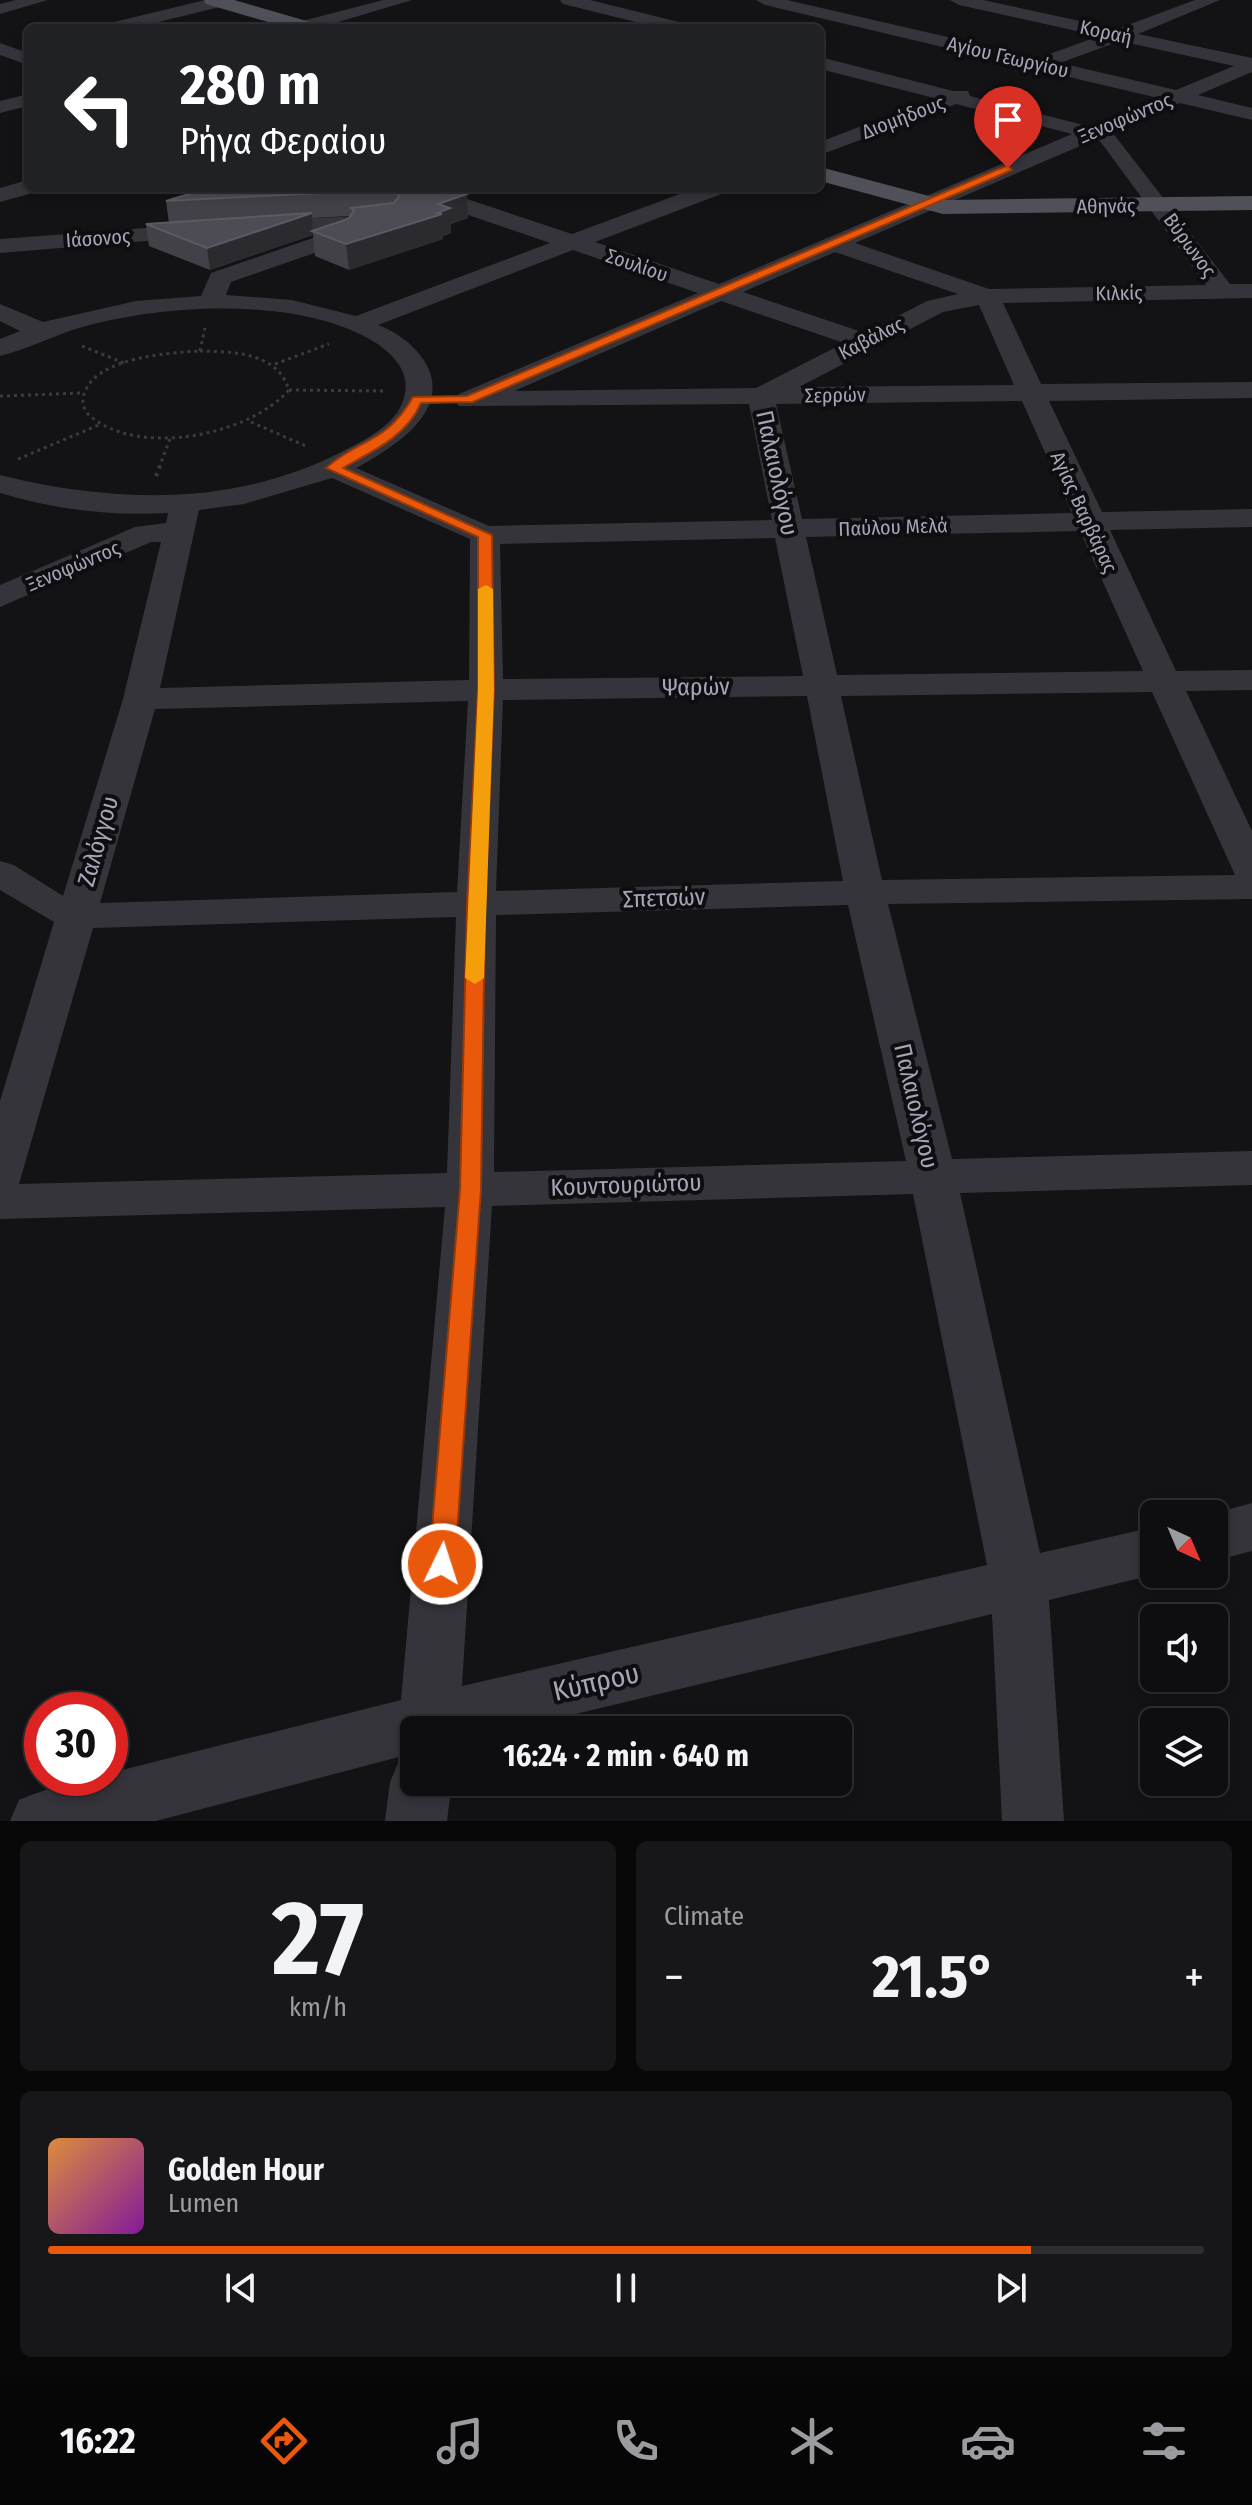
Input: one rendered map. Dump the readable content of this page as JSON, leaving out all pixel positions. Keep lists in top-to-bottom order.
{
  "streets": {
    "main road": ["Αθηνάς"],
    "street": [
      "Κοραή",
      "Αγίου Γεωργίου",
      "Διομήδους",
      "Ξενοφώντος",
      "Ιάσονος",
      "Βύρωνος",
      "Σουλίου",
      "Κιλκίς",
      "Καβάλας",
      "Σερρών",
      "Παλαιολόγου",
      "Αγίας Βαρβάρας",
      "Παύλου Μελά",
      "Ψαρών",
      "Ζαλόγγου",
      "Σπετσών",
      "Κουντουριώτου",
      "Κύπρου"
    ]
  },
  "crossings": [
    ["Κοραή", "Διομήδους"],
    ["Κοραή", "Ξενοφώντος"],
    ["Αγίου Γεωργίου", "Διομήδους"],
    ["Αγίου Γεωργίου", "Ξενοφώντος"],
    ["Ξενοφώντος", "Αθηνάς"],
    ["Ξενοφώντος", "Βύρωνος"],
    ["Ξενοφώντος", "Σουλίου"],
    ["Ξενοφώντος", "Σερρών"],
    ["Ξενοφώντος", "Ζαλόγγου"],
    ["Αθηνάς", "Βύρωνος"],
    ["Βύρωνος", "Κιλκίς"],
    ["Σουλίου", "Καβάλας"],
    ["Κιλκίς", "Καβάλας"],
    ["Κιλκίς", "Αγίας Βαρβάρας"],
    ["Καβάλας", "Σερρών"],
    ["Καβάλας", "Παλαιολόγου"],
    ["Καβάλας", "Αγίας Βαρβάρας"],
    ["Σερρών", "Παλαιολόγου"],
    ["Σερρών", "Αγίας Βαρβάρας"],
    ["Παλαιολόγου", "Παύλου Μελά"],
    ["Παλαιολόγου", "Ψαρών"],
    ["Παλαιολόγου", "Σπετσών"],
    ["Παλαιολόγου", "Κουντουριώτου"],
    ["Παλαιολόγου", "Κύπρου"],
    ["Αγίας Βαρβάρας", "Παύλου Μελά"],
    ["Αγίας Βαρβάρας", "Ψαρών"],
    ["Ψαρών", "Ζαλόγγου"],
    ["Ζαλόγγου", "Σπετσών"]
  ],
  "north": "bottom right",
  "page": {
    "turn": ["280 m", "Ρήγα Φεραίου"],
    "limit": "30",
    "trip": "16:24 · 2 min · 640 m",
    "tile": [
      ["27", "km/h"],
      "Climate"
    ],
    "heat": ["−", "21.5°", "+"],
    "song": ["Golden Hour", "Lumen"],
    "tabs": "16:22"
  }
}
